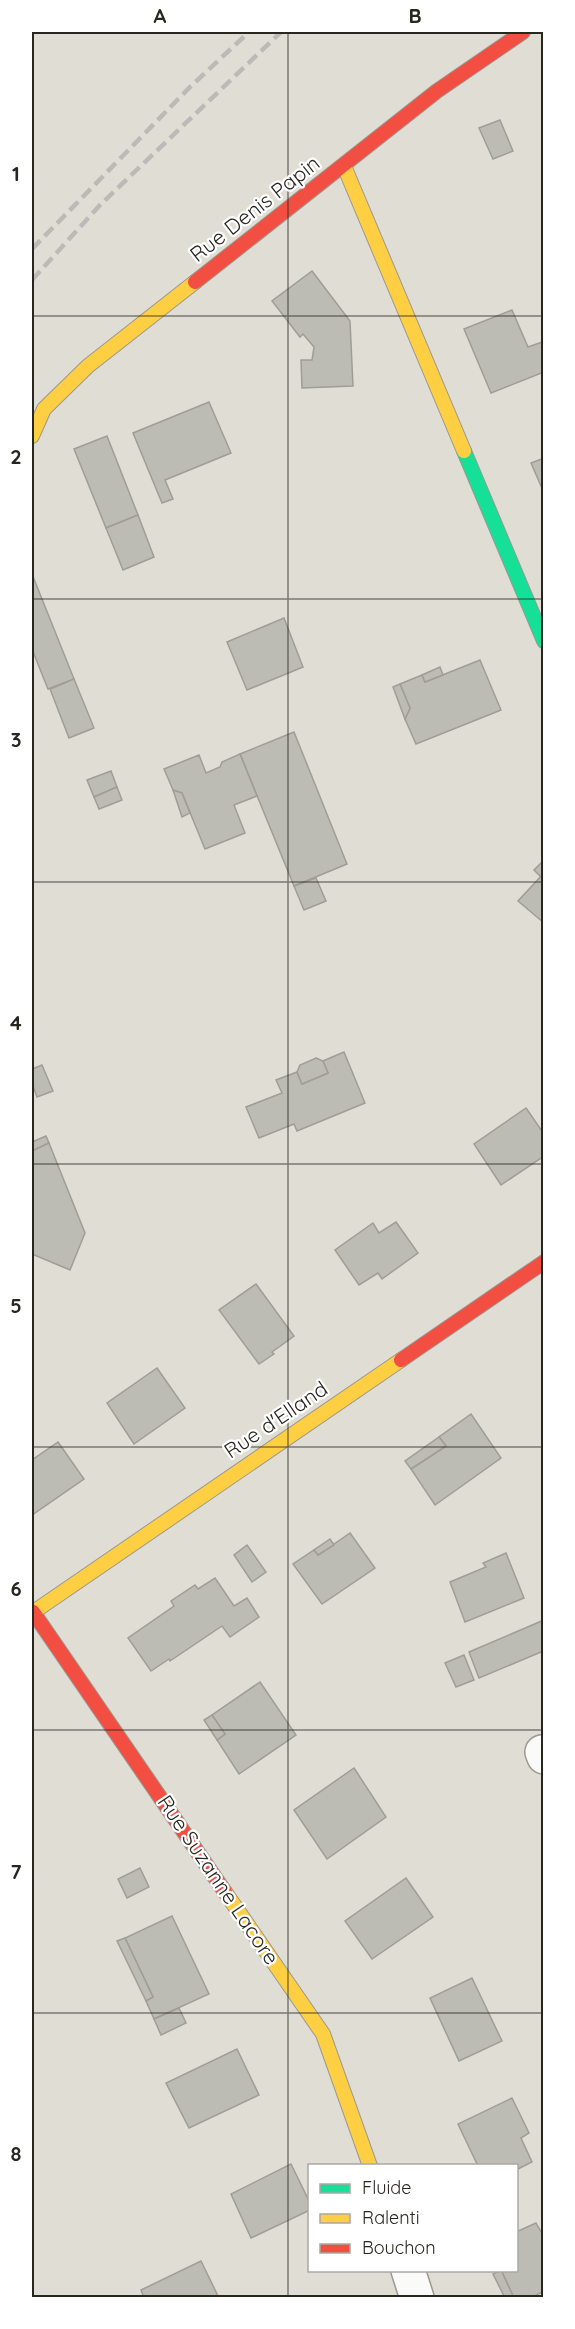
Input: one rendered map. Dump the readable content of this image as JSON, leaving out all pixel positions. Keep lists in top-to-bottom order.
{
  "streets": {
    "street": ["Rue Denis Papin", "Rue d'Elland", "Rue Suzanne Lacore"]
  },
  "crossings": [
    ["Rue d'Elland", "Rue Suzanne Lacore"]
  ],
  "legend": ["Fluide", "Ralenti", "Bouchon"],
  "grid": {
    "columns": ["A", "B"],
    "rows": [
      "1",
      "2",
      "3",
      "4",
      "5",
      "6",
      "7",
      "8"
    ]
  }
}
